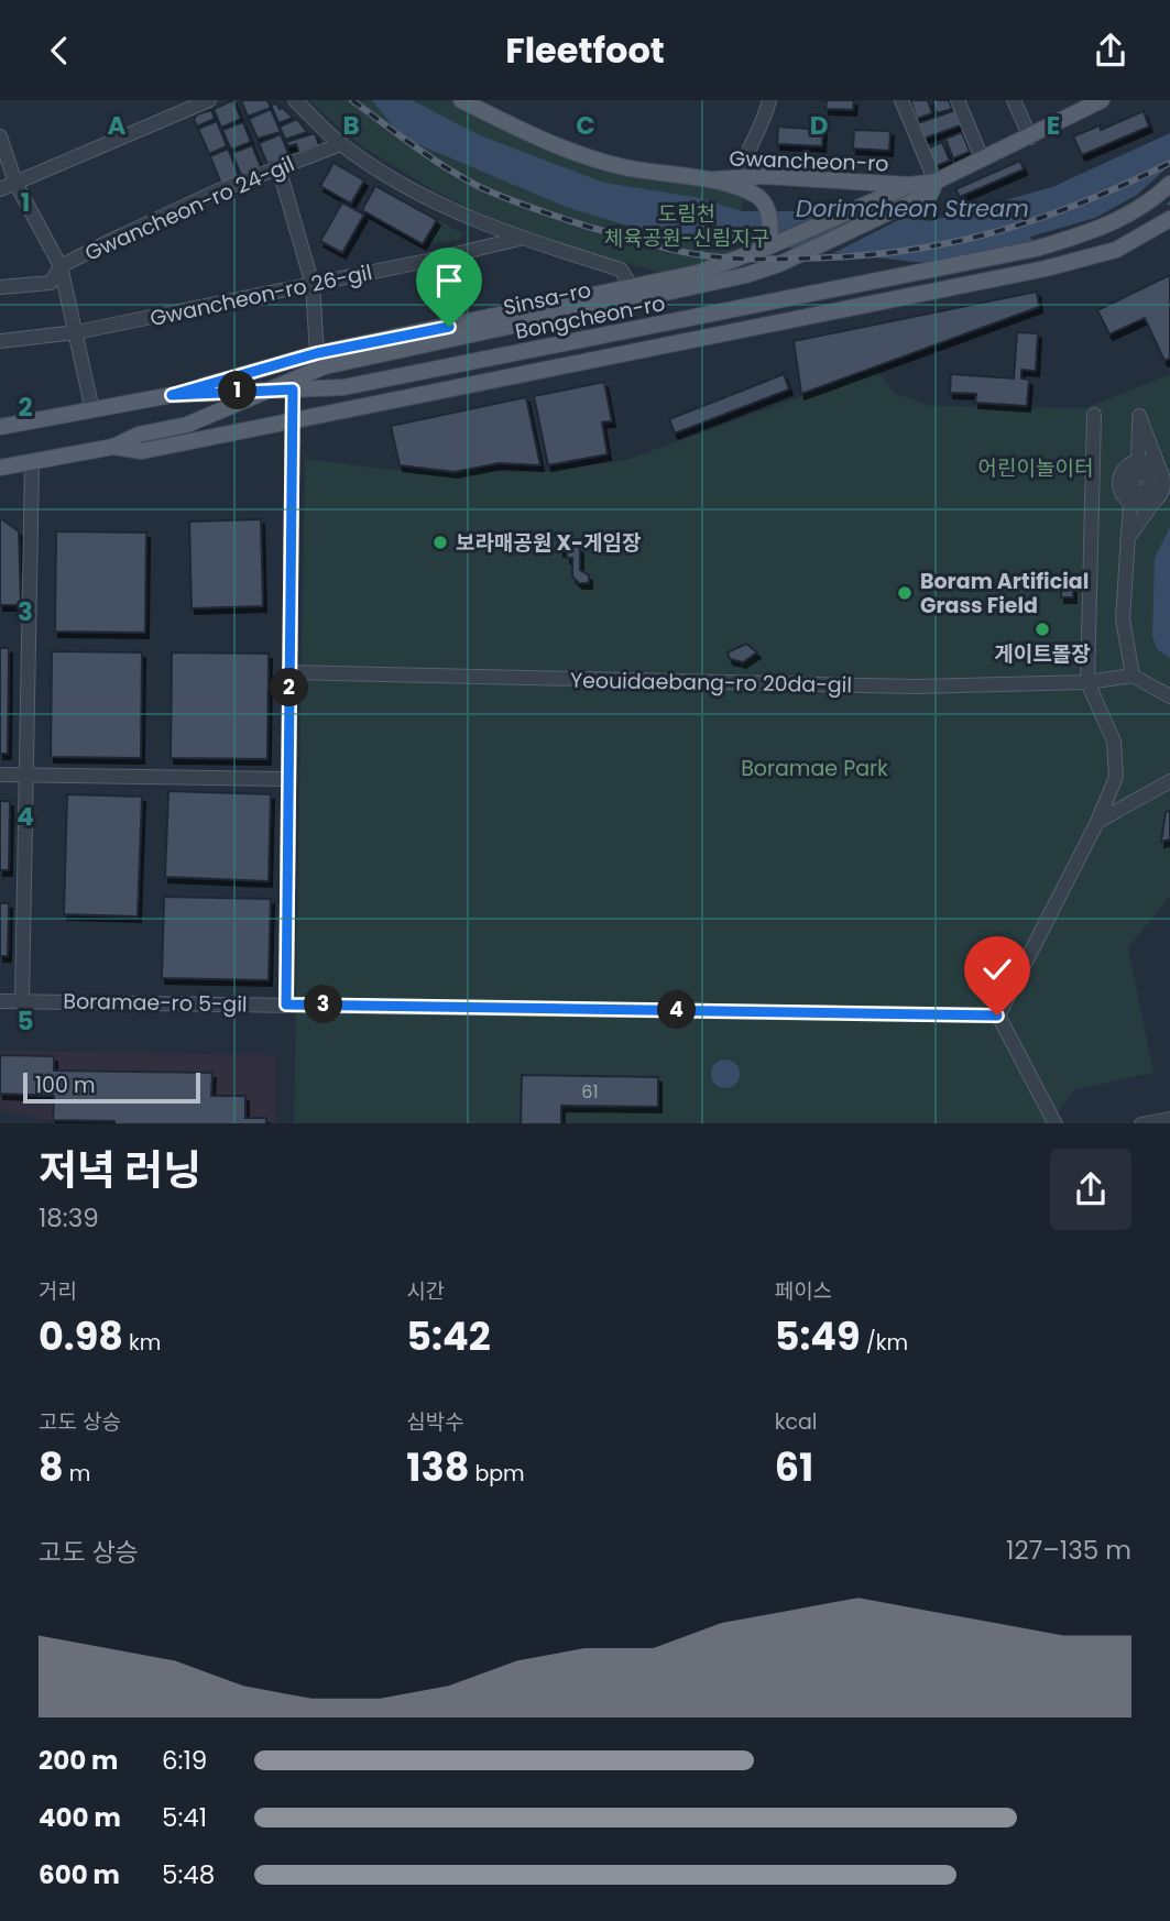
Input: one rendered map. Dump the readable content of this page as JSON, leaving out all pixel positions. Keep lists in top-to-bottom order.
{
  "streets": {
    "main road": ["Gwancheon-ro", "Sinsa-ro", "Bongcheon-ro"],
    "street": [
      "Gwancheon-ro 24-gil",
      "Gwancheon-ro 26-gil",
      "Yeouidaebang-ro 20da-gil",
      "Boramae-ro 5-gil"
    ]
  },
  "crossings": [
    ["Gwancheon-ro", "Sinsa-ro"],
    ["Sinsa-ro", "Bongcheon-ro"]
  ],
  "water": ["Dorimcheon Stream"],
  "parks": ["도림천 체육공원-신림지구", "어린이놀이터", "Boramae Park"],
  "places": ["보라매공원 X-게임장", "Boram Artificial Grass Field", "게이트볼장"],
  "house_numbers": ["61"],
  "scale_bar": "100 m",
  "page": {
    "header": "Fleetfoot",
    "pins": [
      "1",
      "2",
      "3",
      "4"
    ],
    "scale": "100 m",
    "heading": ["저녁 러닝", "18:39"],
    "stats": [
      ["거리", "0.98 km"],
      ["시간", "5:42"],
      ["페이스", "5:49 /km"],
      ["고도 상승", "8 m"],
      ["심박수", "138 bpm"],
      ["kcal", "61"]
    ],
    "chart": ["고도 상승", "127–135 m"],
    "list": [
      {
        "name": "200 m",
        "note": "6:19"
      },
      {
        "name": "400 m",
        "note": "5:41"
      },
      {
        "name": "600 m",
        "note": "5:48"
      }
    ]
  },
  "grid": {
    "columns": [
      "A",
      "B",
      "C",
      "D",
      "E"
    ],
    "rows": [
      "1",
      "2",
      "3",
      "4",
      "5"
    ]
  }
}
